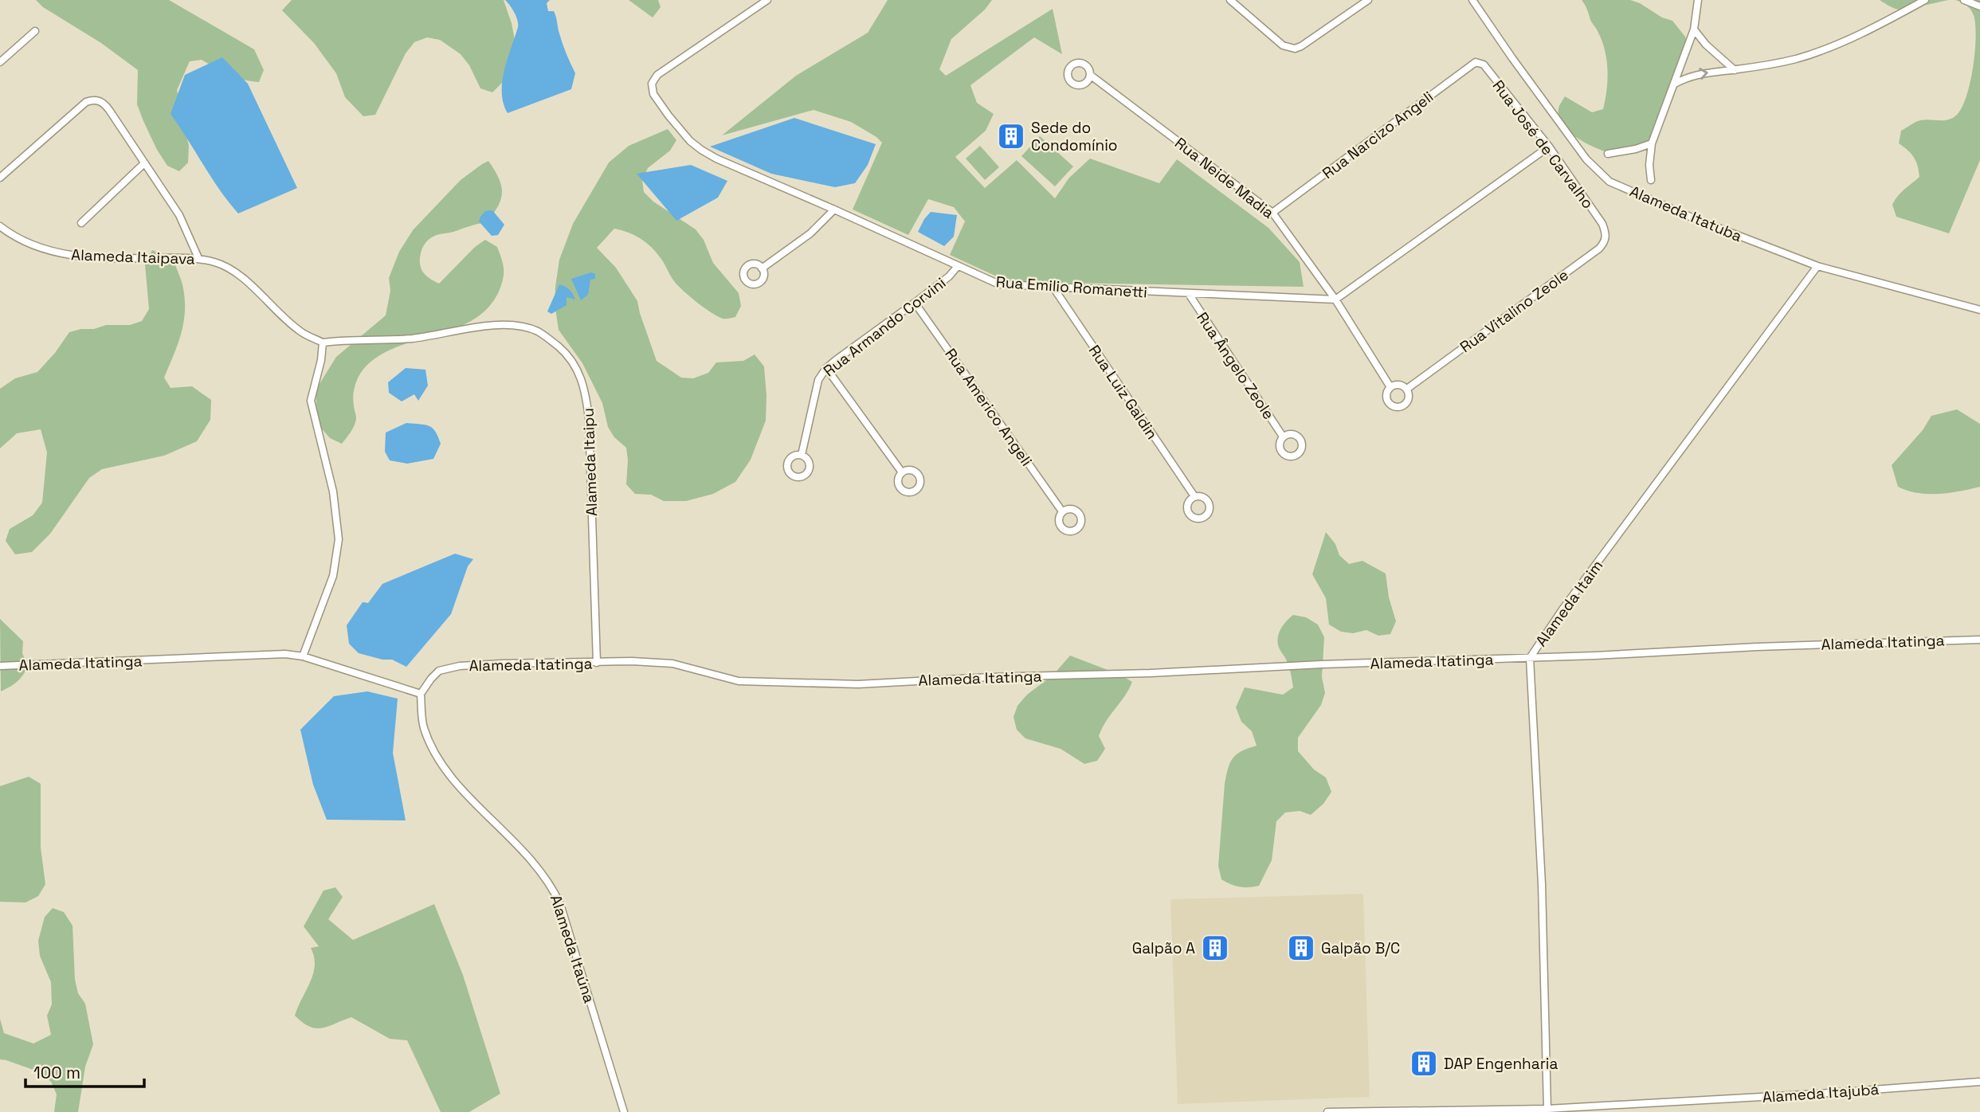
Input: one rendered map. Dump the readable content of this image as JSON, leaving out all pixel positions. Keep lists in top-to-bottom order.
{
  "streets": {
    "street": [
      "Rua Narcizo Angeli",
      "Rua José de Carvalho",
      "Rua Neide Madia",
      "Alameda Itatuba",
      "Alameda Itaipava",
      "Rua Emilio Romanetti",
      "Rua Vitalino Zeole",
      "Rua Armando Corvini",
      "Rua Ângelo Zeole",
      "Rua Luiz Galdin",
      "Rua Americo Angeli",
      "Alameda Itaipu",
      "Alameda Itaim",
      "Alameda Itatinga",
      "Alameda Itaúna",
      "Alameda Itajubá"
    ]
  },
  "crossings": [
    ["Rua Narcizo Angeli", "Rua José de Carvalho"],
    ["Rua Narcizo Angeli", "Rua Neide Madia"],
    ["Rua José de Carvalho", "Rua Vitalino Zeole"],
    ["Rua Neide Madia", "Rua Emilio Romanetti"],
    ["Rua Neide Madia", "Rua Vitalino Zeole"],
    ["Alameda Itatuba", "Alameda Itaim"],
    ["Alameda Itaipava", "Alameda Itaipu"],
    ["Rua Emilio Romanetti", "Rua Armando Corvini"],
    ["Rua Emilio Romanetti", "Rua Ângelo Zeole"],
    ["Rua Emilio Romanetti", "Rua Luiz Galdin"],
    ["Rua Armando Corvini", "Rua Americo Angeli"],
    ["Alameda Itaipu", "Alameda Itatinga"],
    ["Alameda Itaim", "Alameda Itatinga"],
    ["Alameda Itaim", "Alameda Itajubá"],
    ["Alameda Itatinga", "Alameda Itaúna"]
  ],
  "places": {
    "building": [
      "Sede do Condomínio",
      "Galpão A",
      "Galpão B/C",
      "DAP Engenharia"
    ]
  },
  "scale_bar": "100 m"
}
